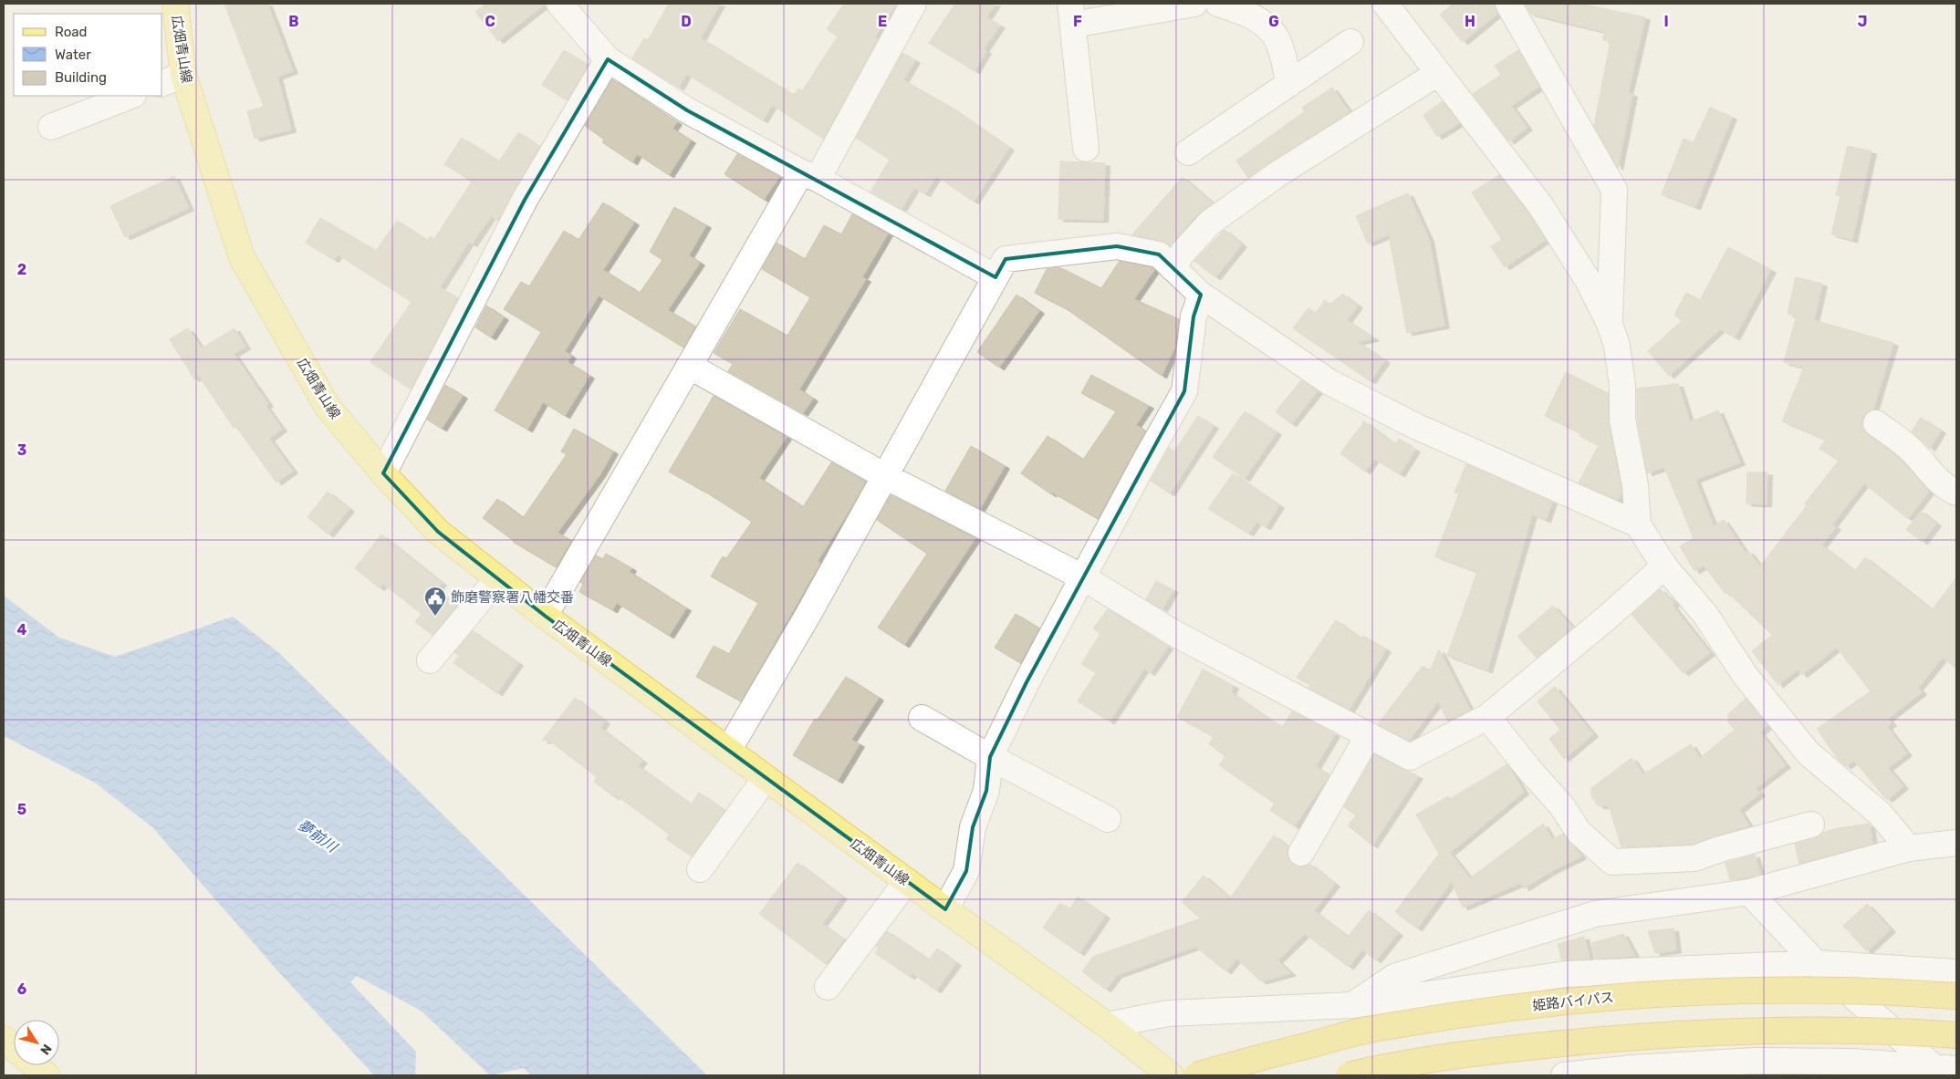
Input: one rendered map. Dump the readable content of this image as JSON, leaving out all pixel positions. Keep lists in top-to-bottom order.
{
  "streets": {
    "highway": ["姫路バイパス"],
    "main road": ["広畑青山線"]
  },
  "water": ["夢前川"],
  "places": {
    "public building": ["飾磨警察署八幡交番"]
  },
  "legend": ["Road", "Water", "Building"],
  "north": "bottom right",
  "grid": {
    "columns": [
      "B",
      "C",
      "D",
      "E",
      "F",
      "G",
      "H",
      "I",
      "J"
    ],
    "rows": [
      "2",
      "3",
      "4",
      "5",
      "6"
    ]
  }
}
